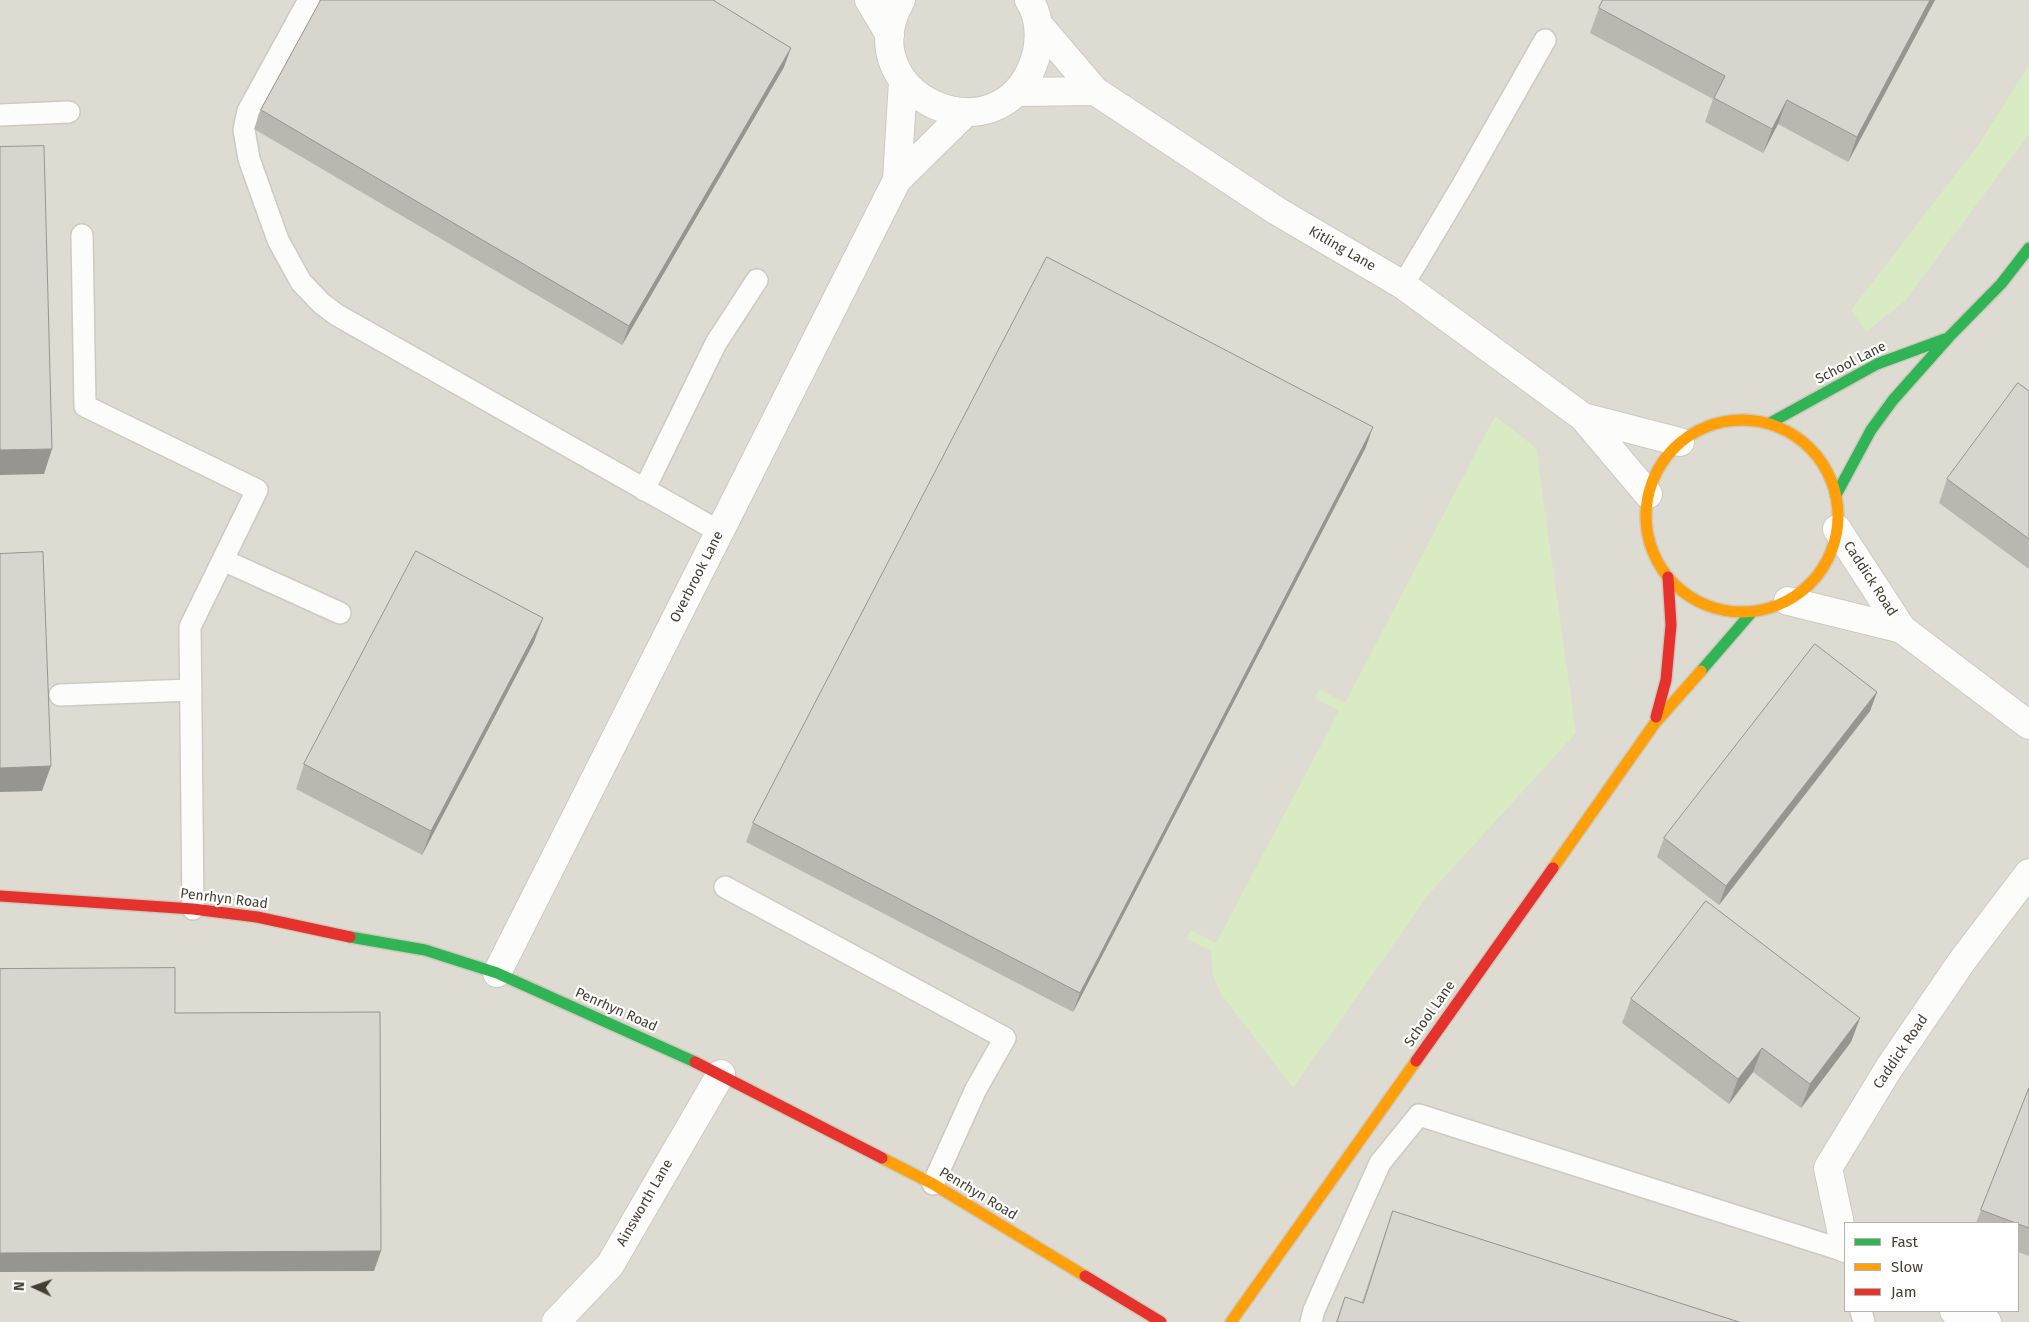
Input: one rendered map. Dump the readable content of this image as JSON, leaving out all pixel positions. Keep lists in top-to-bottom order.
{
  "streets": {
    "main road": ["School Lane", "Penrhyn Road"],
    "street": [
      "Kitling Lane",
      "Overbrook Lane",
      "Caddick Road",
      "Ainsworth Lane"
    ]
  },
  "crossings": [
    ["Overbrook Lane", "Penrhyn Road"],
    ["Penrhyn Road", "Ainsworth Lane"]
  ],
  "legend": ["Fast", "Slow", "Jam"],
  "north": "left"
}
